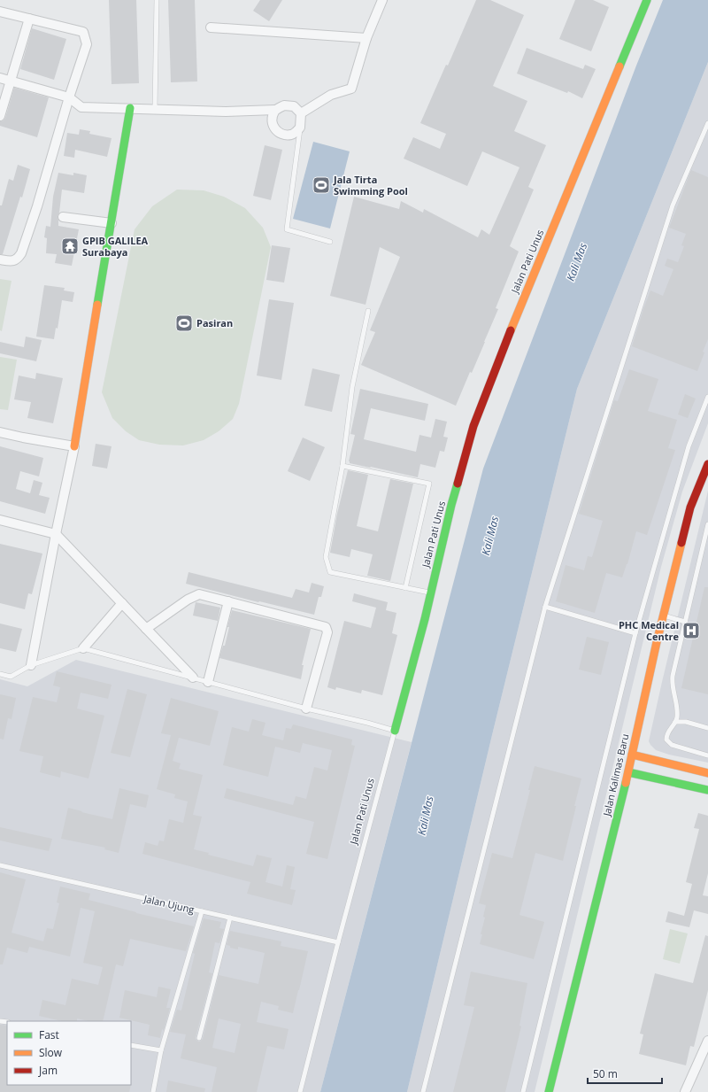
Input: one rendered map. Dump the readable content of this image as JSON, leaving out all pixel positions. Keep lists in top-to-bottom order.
{
  "streets": {
    "street": ["Jalan Pati Unus", "Jalan Kalimas Baru"],
    "lane": ["Jalan Ujung"]
  },
  "crossings": [
    ["Jalan Pati Unus", "Jalan Ujung"]
  ],
  "water": ["Kali Mas"],
  "places": {
    "sports": ["Jala Tirta Swimming Pool", "Pasiran"],
    "temple": ["GPIB GALILEA Surabaya"],
    "hospital": ["PHC Medical Centre"]
  },
  "legend": ["Fast", "Slow", "Jam"],
  "scale_bar": "50 m"
}
